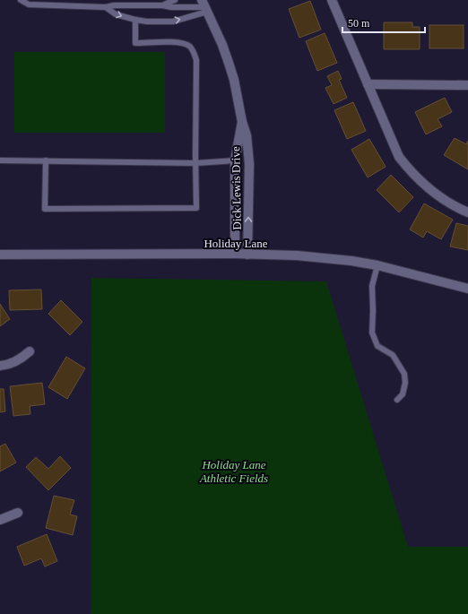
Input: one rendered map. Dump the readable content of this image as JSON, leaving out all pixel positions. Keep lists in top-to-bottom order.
{
  "streets": {
    "street": ["Dick Lewis Drive", "Holiday Lane"]
  },
  "crossings": [
    ["Dick Lewis Drive", "Holiday Lane"]
  ],
  "parks": ["Holiday Lane Athletic Fields"],
  "scale_bar": "50 m"
}
